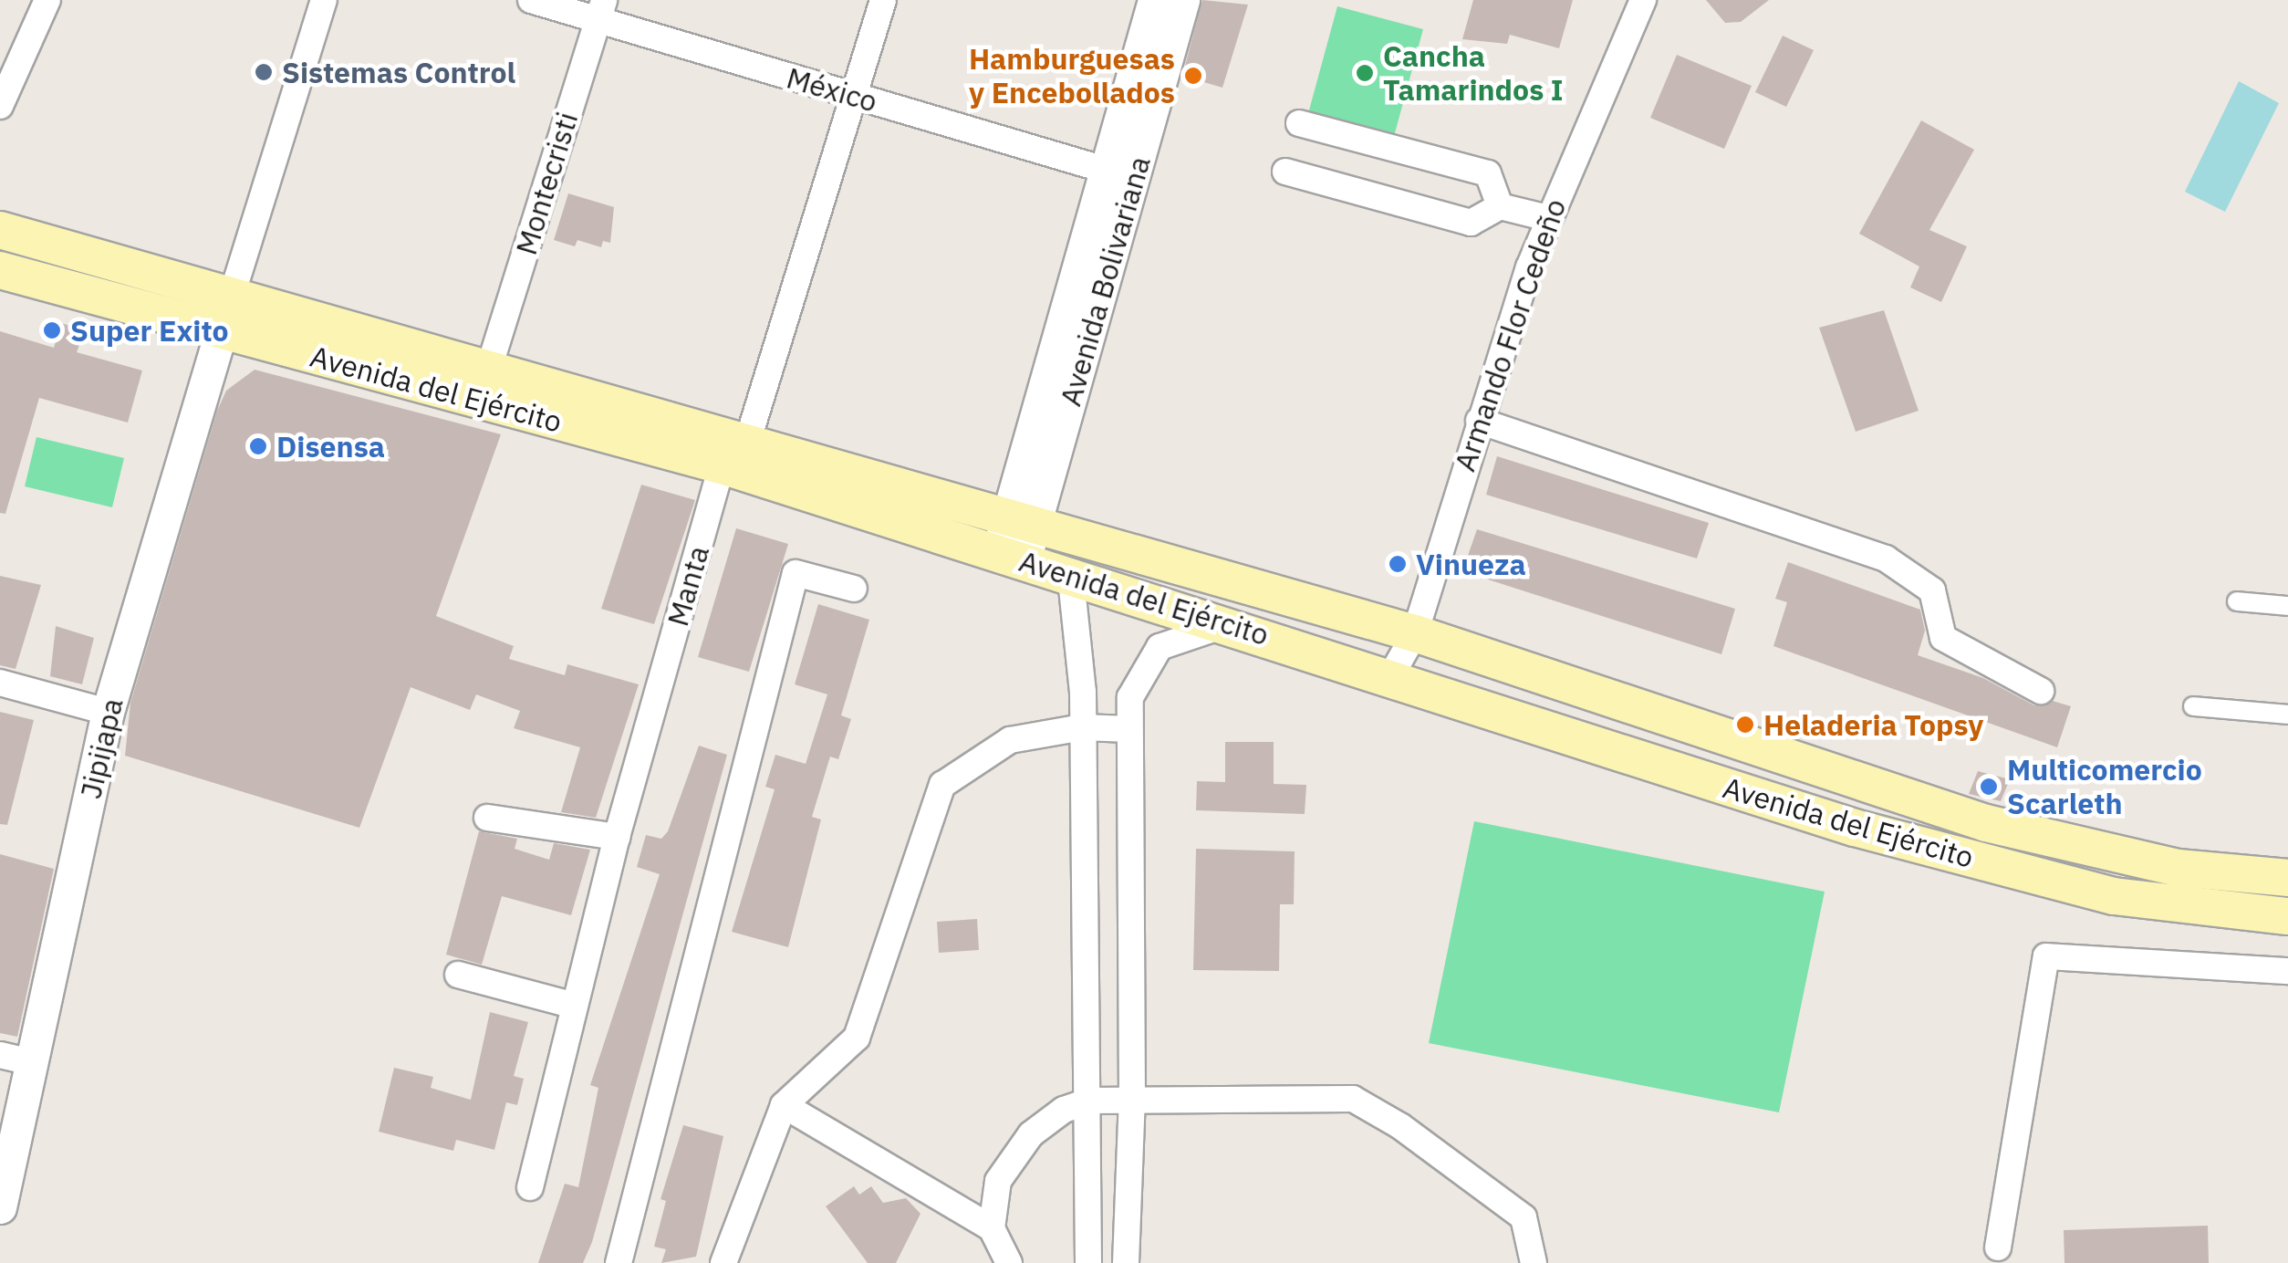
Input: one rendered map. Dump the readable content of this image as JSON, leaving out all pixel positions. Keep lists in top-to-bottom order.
{
  "streets": {
    "main road": ["Avenida del Ejército"],
    "street": [
      "México",
      "Montecristi",
      "Avenida Bolivariana",
      "Armando Flor Cedeño",
      "Manta",
      "Jipijapa"
    ]
  },
  "crossings": [
    ["México", "Montecristi"],
    ["México", "Avenida Bolivariana"],
    ["México", "Manta"],
    ["Montecristi", "Avenida del Ejército"],
    ["Avenida Bolivariana", "Avenida del Ejército"],
    ["Armando Flor Cedeño", "Avenida del Ejército"],
    ["Avenida del Ejército", "Manta"],
    ["Avenida del Ejército", "Jipijapa"]
  ],
  "places": [
    "Sistemas Control",
    "Cancha Tamarindos I",
    "Hamburguesas y Encebollados",
    "Super Exito",
    "Disensa",
    "Vinueza",
    "Heladeria Topsy",
    "Multicomercio Scarleth"
  ]
}
